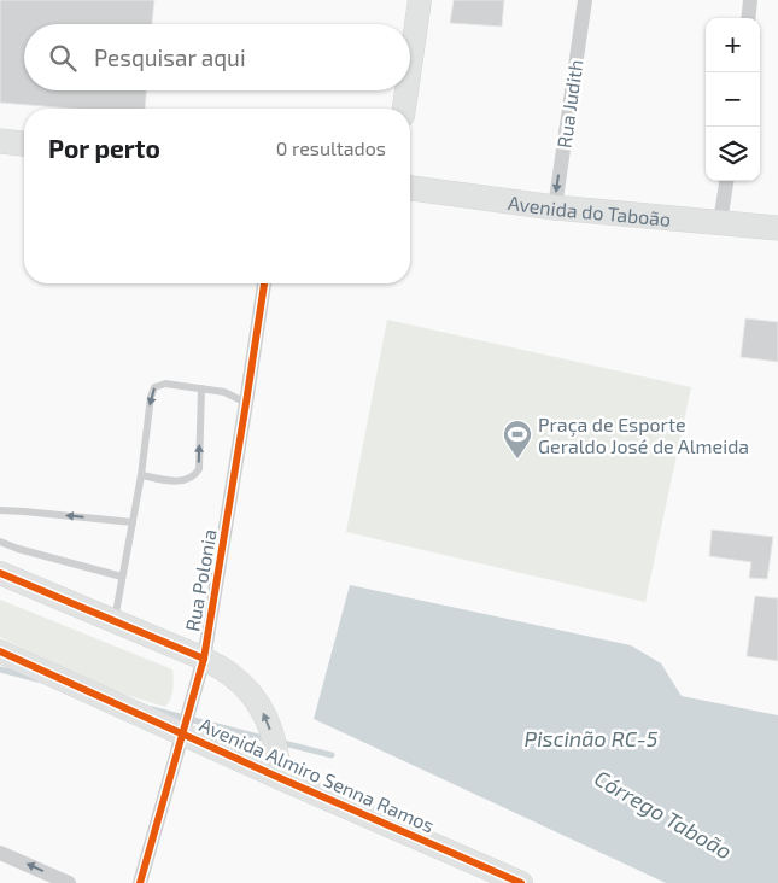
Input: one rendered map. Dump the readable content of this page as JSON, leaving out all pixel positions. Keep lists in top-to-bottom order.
{
  "streets": {
    "main road": ["Avenida do Taboão"],
    "street": ["Rua Judith", "Rua Polonia", "Avenida Almiro Senna Ramos"]
  },
  "crossings": [
    ["Rua Judith", "Avenida do Taboão"],
    ["Rua Polonia", "Avenida Almiro Senna Ramos"]
  ],
  "one_way": ["Rua Judith"],
  "water": ["Piscinão RC-5", "Córrego Taboão"],
  "places": {
    "sports": ["Praça de Esporte Geraldo José de Almeida"]
  },
  "page": {
    "map_buttons": ["+", "−"],
    "search": "Pesquisar aqui",
    "heading": ["Por perto", "0 resultados"]
  }
}
